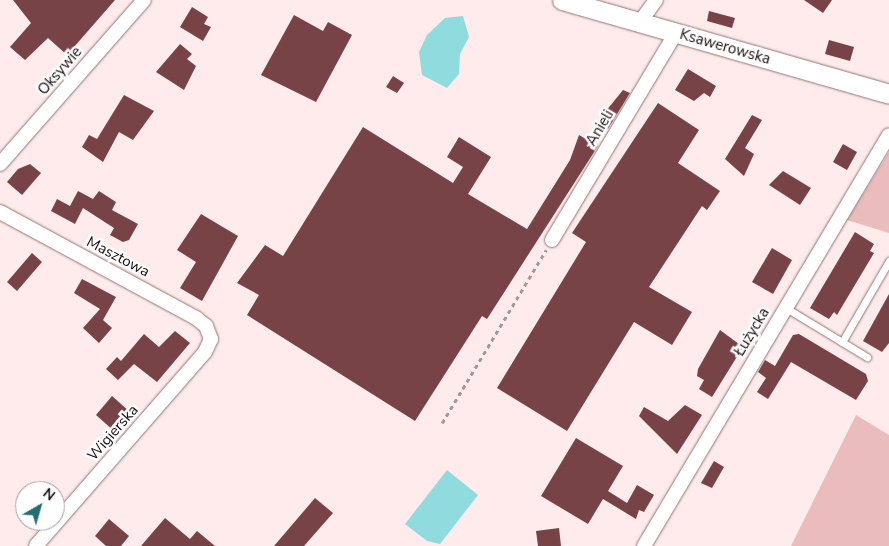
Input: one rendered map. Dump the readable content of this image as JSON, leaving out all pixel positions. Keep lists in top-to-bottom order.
{
  "streets": {
    "street": [
      "Ksawerowska",
      "Oksywie",
      "Anieli",
      "Masztowa",
      "Łużycka",
      "Wigierska"
    ]
  },
  "crossings": [
    ["Ksawerowska", "Anieli"],
    ["Masztowa", "Wigierska"]
  ],
  "north": "top right"
}
